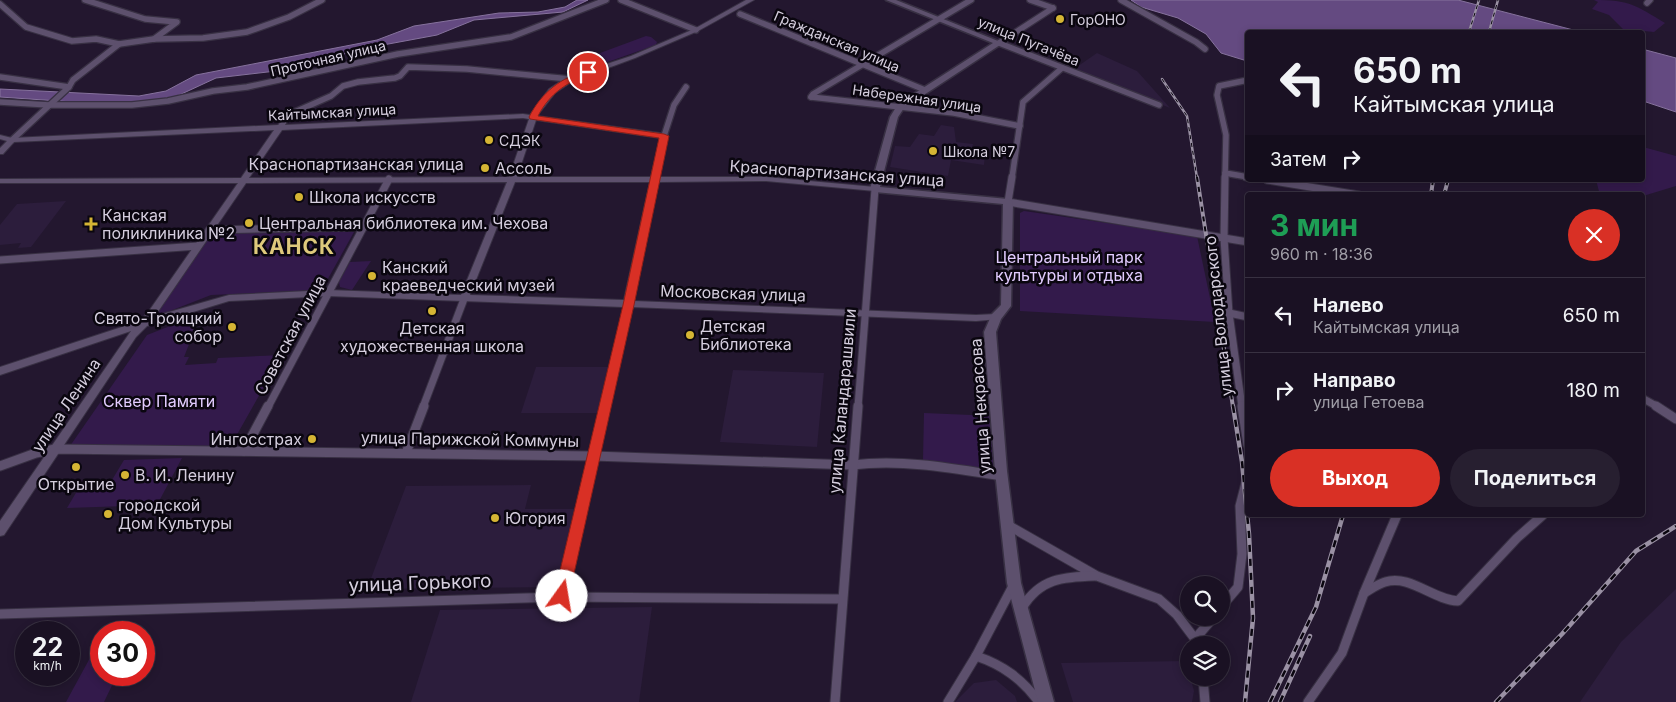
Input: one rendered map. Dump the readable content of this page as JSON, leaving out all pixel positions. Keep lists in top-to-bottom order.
{
  "streets": {
    "main road": [
      "улица Пугачёва",
      "Краснопартизанская улица",
      "улица Каландарашвили",
      "улица Некрасова"
    ],
    "street": [
      "Гражданская улица",
      "Проточная улица",
      "Набережная улица",
      "Кайтымская улица",
      "Московская улица",
      "улица Володарского",
      "Советская улица",
      "улица Ленина",
      "улица Парижской Коммуны",
      "улица Горького"
    ]
  },
  "crossings": [
    ["Гражданская улица", "Набережная улица"],
    ["улица Пугачёва", "улица Некрасова"],
    ["Набережная улица", "улица Каландарашвили"],
    ["Набережная улица", "улица Некрасова"],
    ["Кайтымская улица", "улица Ленина"],
    ["Краснопартизанская улица", "улица Володарского"],
    ["Краснопартизанская улица", "Советская улица"],
    ["Краснопартизанская улица", "улица Каландарашвили"],
    ["Краснопартизанская улица", "улица Ленина"],
    ["Краснопартизанская улица", "улица Некрасова"],
    ["Московская улица", "Советская улица"],
    ["Московская улица", "улица Каландарашвили"],
    ["Московская улица", "улица Ленина"],
    ["Московская улица", "улица Некрасова"],
    ["Советская улица", "улица Парижской Коммуны"],
    ["улица Каландарашвили", "улица Парижской Коммуны"],
    ["улица Каландарашвили", "улица Горького"],
    ["улица Ленина", "улица Парижской Коммуны"],
    ["улица Некрасова", "улица Парижской Коммуны"]
  ],
  "districts": ["КАНСК"],
  "parks": ["Центральный парк культуры и отдыха", "Сквер Памяти"],
  "places": {
    "other": [
      "ГорОНО",
      "СДЭК",
      "Школа №7",
      "Ассоль",
      "Школа искусств",
      "Центральная библиотека им. Чехова",
      "Канский краеведческий музей",
      "Детская художественная школа",
      "Свято-Троицкий собор",
      "Детская Библиотека",
      "Ингосстрах",
      "Открытие",
      "В. И. Ленину",
      "городской Дом Культуры",
      "Югория"
    ],
    "health": ["Канская поликлиника №2"]
  },
  "page": {
    "turn": ["650 m", "Кайтымская улица"],
    "then": "Затем",
    "heading": ["3 мин", "960 m · 18:36"],
    "list": [
      {
        "name": "Налево",
        "note": "Кайтымская улица",
        "value": "650 m"
      },
      {
        "name": "Направо",
        "note": "улица Гетоева",
        "value": "180 m"
      }
    ],
    "buttons": ["Выход", "Поделиться"],
    "speed": "22 km/h",
    "limit": "30"
  }
}
